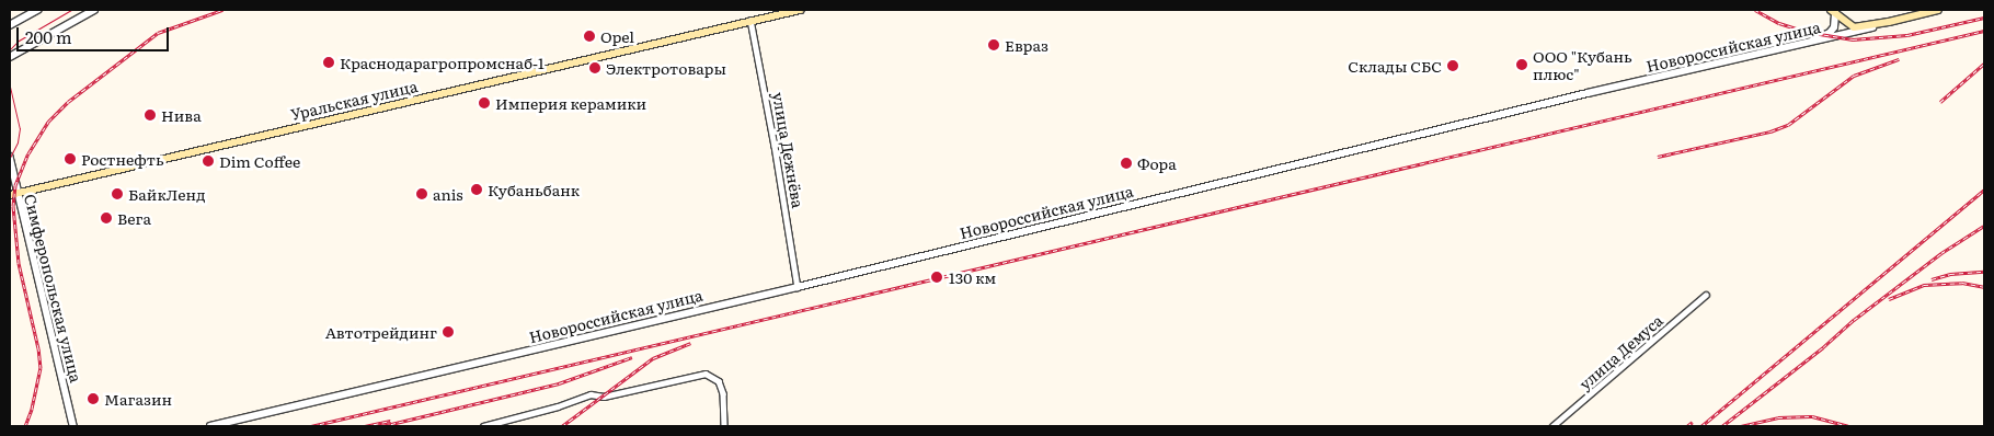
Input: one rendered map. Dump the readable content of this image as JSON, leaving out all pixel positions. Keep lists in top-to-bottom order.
{
  "streets": {
    "main road": ["Новороссийская улица", "Уральская улица"],
    "street": ["улица Дежнёва", "Симферопольская улица", "улица Демуса"]
  },
  "crossings": [
    ["Новороссийская улица", "улица Дежнёва"],
    ["Уральская улица", "улица Дежнёва"],
    ["Уральская улица", "Симферопольская улица"]
  ],
  "places": [
    "Opel",
    "Евраз",
    "Краснодарагропромснаб-1",
    "ООО \"Кубань плюс\"",
    "Склады СБС",
    "Электротовары",
    "Империя керамики",
    "Нива",
    "Ростнефть",
    "Dim Coffee",
    "Фора",
    "Кубаньбанк",
    "БайкЛенд",
    "anis",
    "Вега",
    "130 км",
    "Автотрейдинг",
    "Магазин"
  ],
  "scale_bar": "200 m"
}
